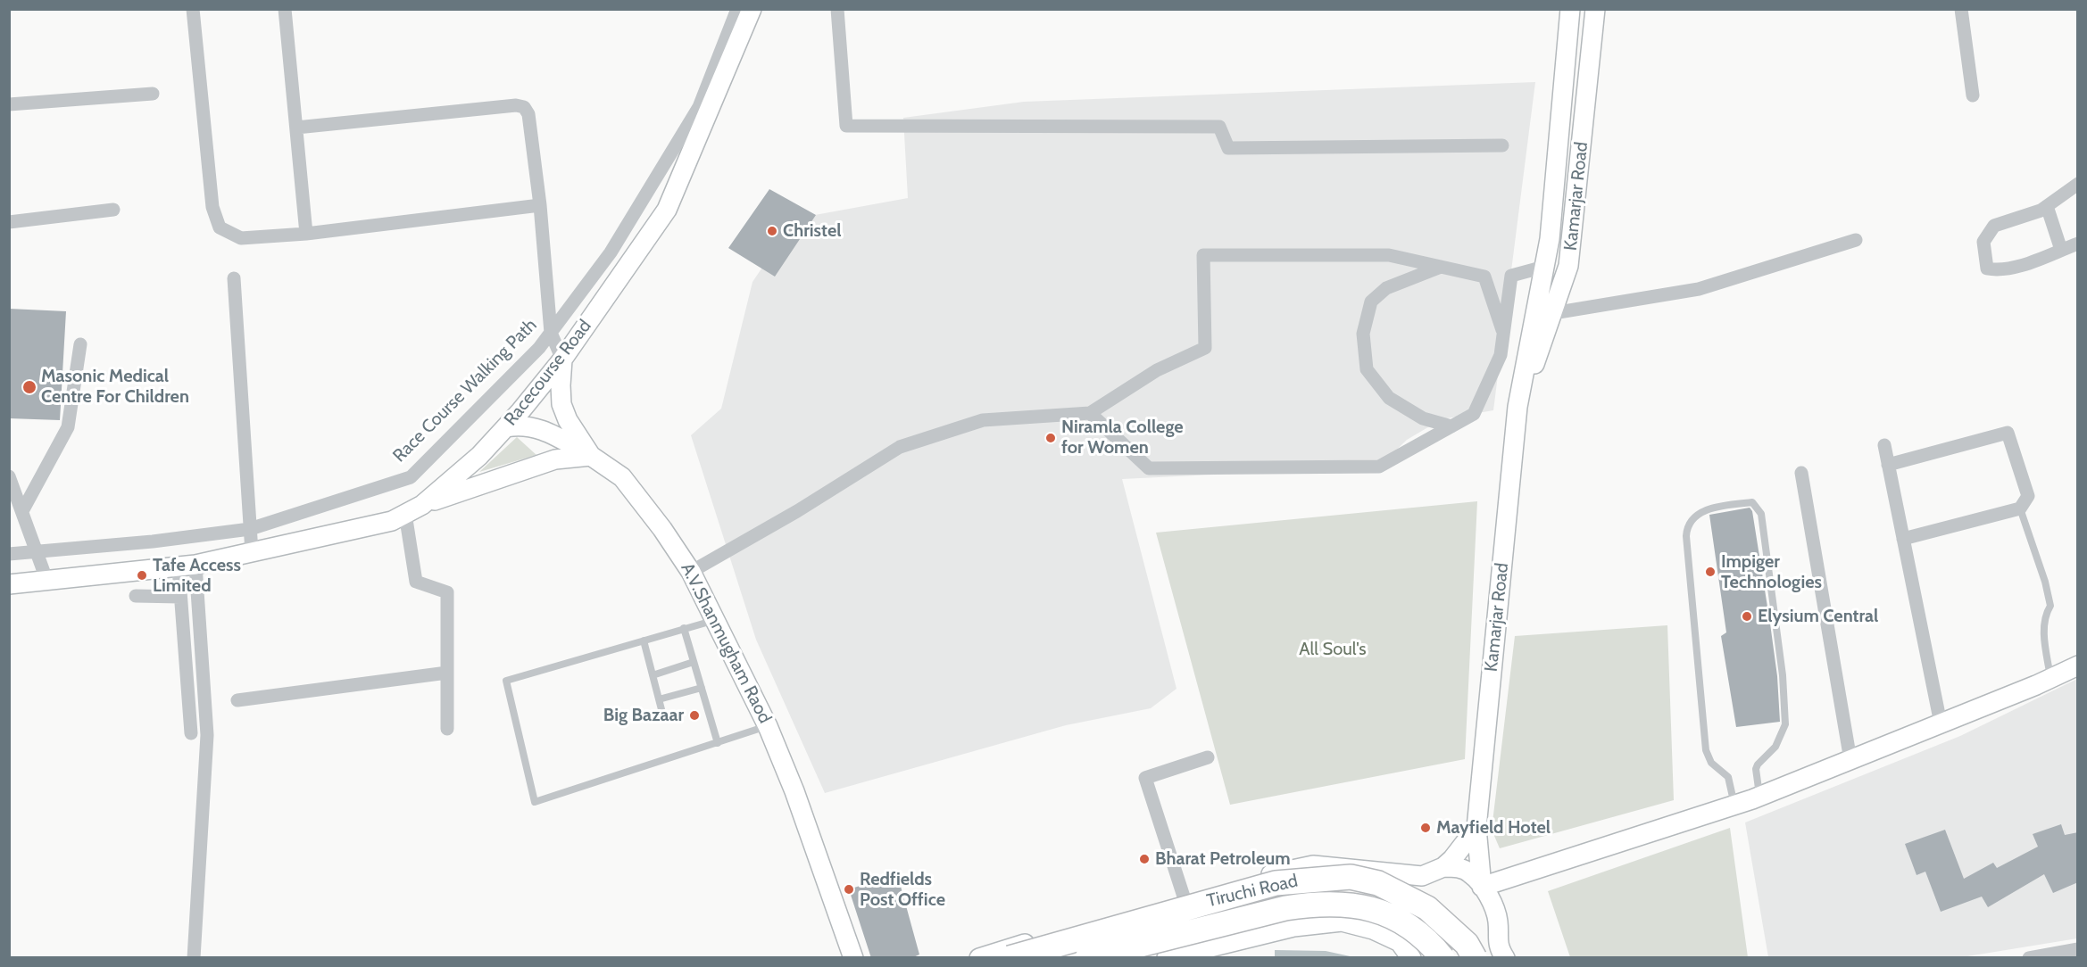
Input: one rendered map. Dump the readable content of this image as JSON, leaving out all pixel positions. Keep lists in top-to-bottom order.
{
  "streets": {
    "highway": ["Tiruchi Road"],
    "street": [
      "Kamarjar Road",
      "Racecourse Road",
      "Race Course Walking Path",
      "A.V.Shanmugham Raod"
    ]
  },
  "crossings": [
    ["Racecourse Road", "A.V.Shanmugham Raod"]
  ],
  "parks": ["All Soul's"],
  "places": [
    "Christel",
    "Masonic Medical Centre For Children",
    "Niramla College for Women",
    "Impiger Technologies",
    "Tafe Access Limited",
    "Elysium Central",
    "Big Bazaar",
    "Mayfield Hotel",
    "Bharat Petroleum",
    "Redfields Post Office"
  ]
}
